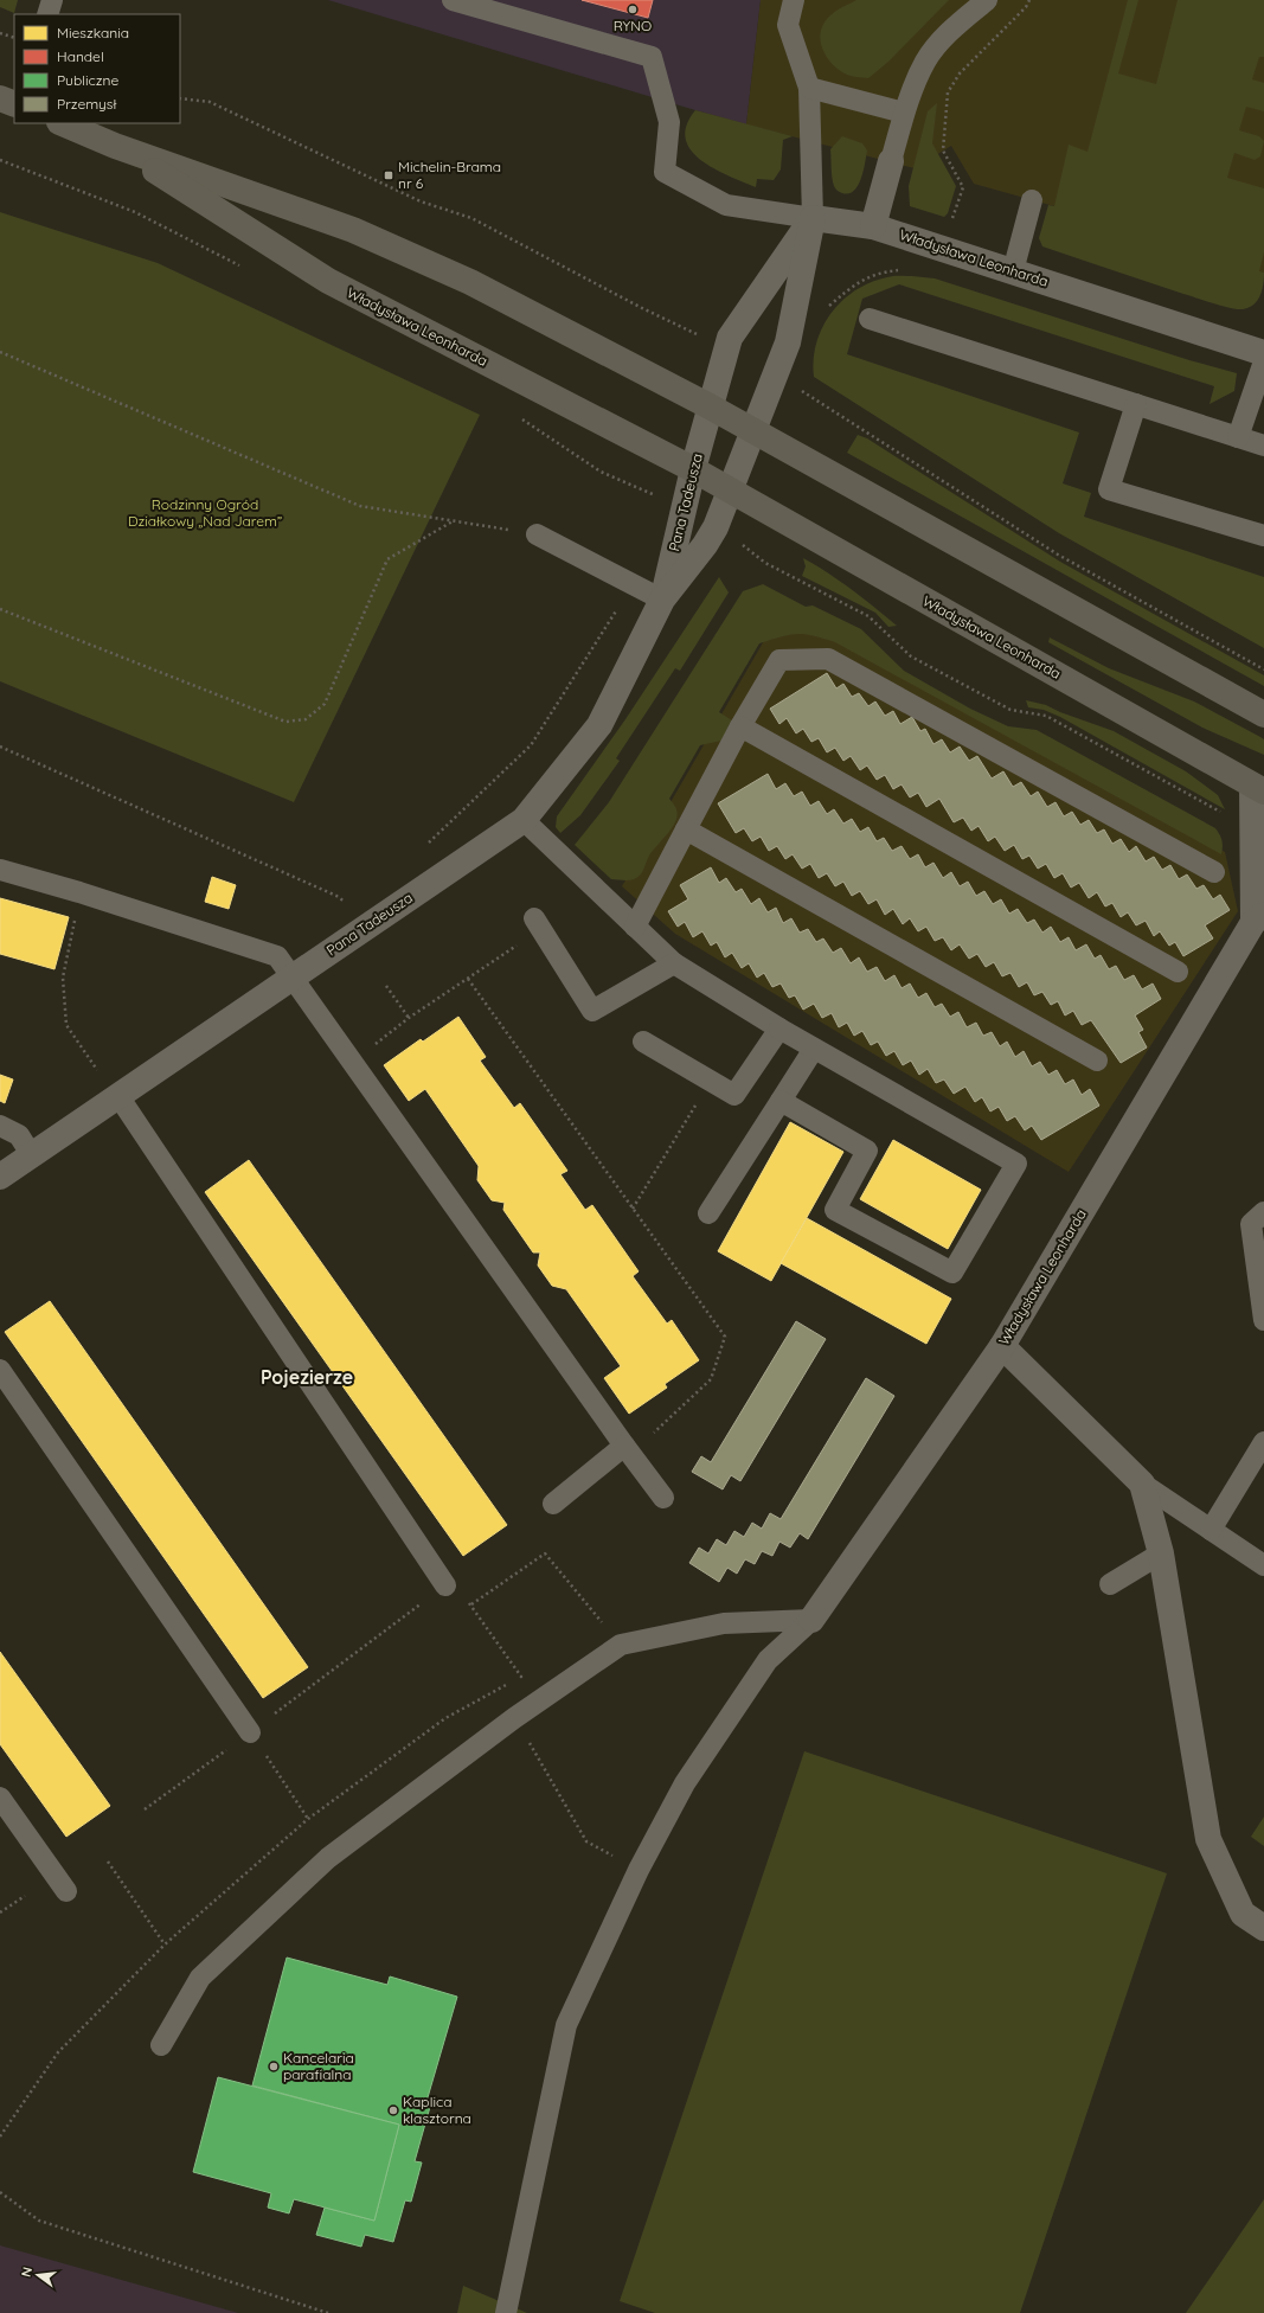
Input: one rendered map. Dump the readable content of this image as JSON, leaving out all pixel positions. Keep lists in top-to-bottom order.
{
  "streets": {
    "main road": ["Władysława Leonharda"],
    "street": ["Pana Tadeusza"]
  },
  "crossings": [
    ["Władysława Leonharda", "Pana Tadeusza"]
  ],
  "districts": ["Pojezierze"],
  "parks": ["Rodzinny Ogród Działkowy „Nad Jarem”"],
  "places": {
    "other": ["RYNO", "Kancelaria parafialna", "Kaplica klasztorna"],
    "transit": ["Michelin-Brama nr 6"]
  },
  "legend": [
    "Mieszkania",
    "Handel",
    "Publiczne",
    "Przemysł"
  ],
  "north": "left"
}
